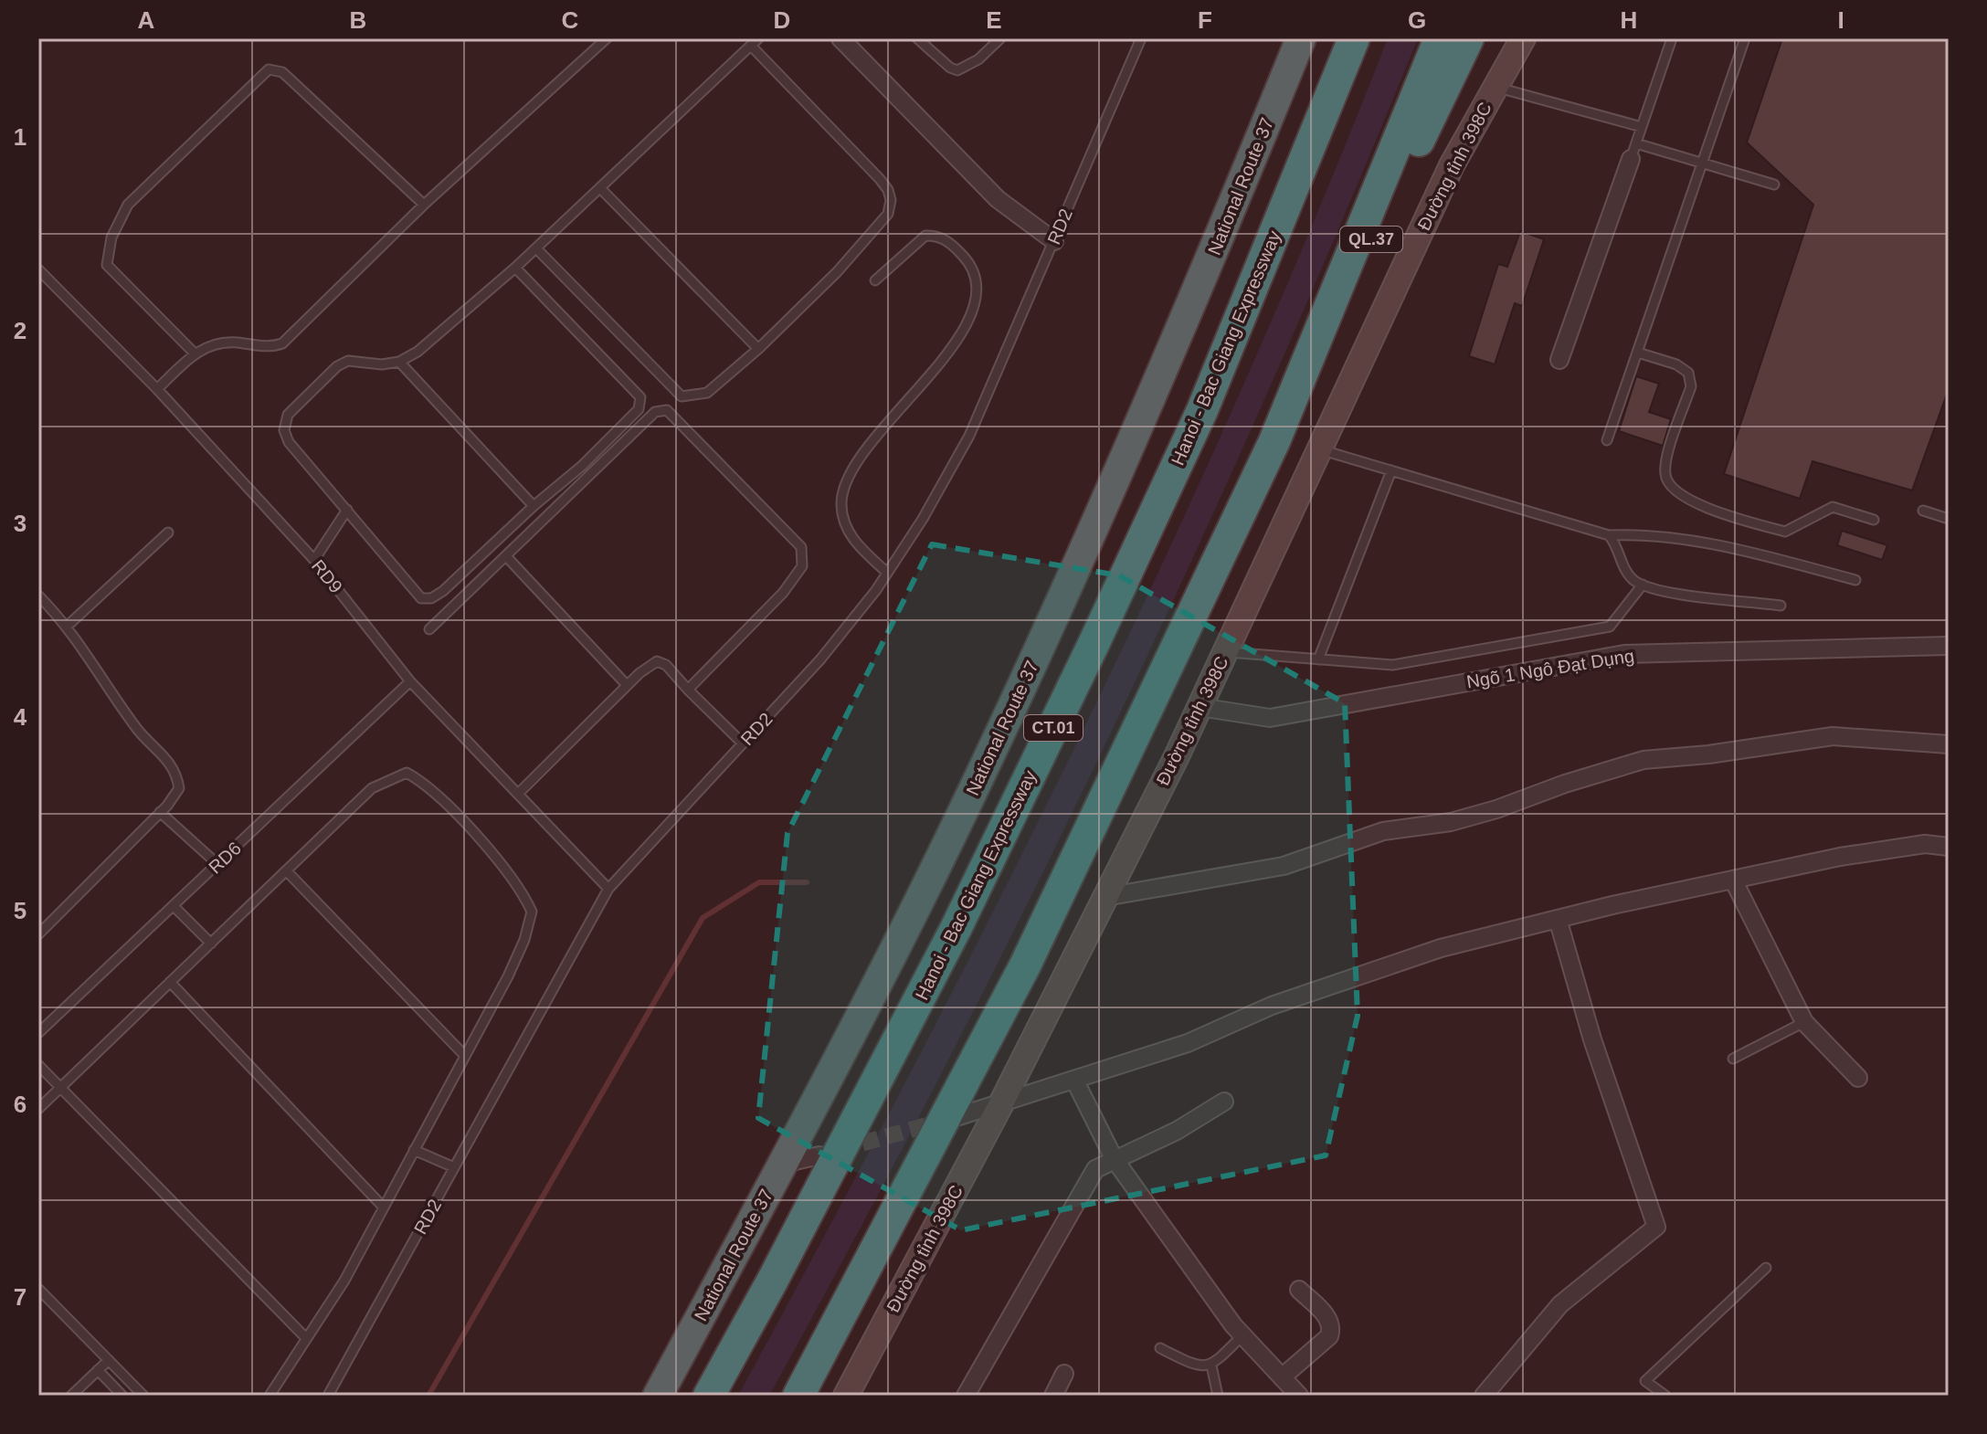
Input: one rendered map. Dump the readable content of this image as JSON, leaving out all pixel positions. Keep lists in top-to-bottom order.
{
  "streets": {
    "highway": [
      "National Route 37",
      "QL.37",
      "Hanoi - Bac Giang Expressway",
      "CT.01"
    ],
    "main road": ["Đường tỉnh 398C"],
    "street": ["Ngõ 1 Ngô Đạt Dụng"],
    "lane": ["RD2", "RD9", "RD6"]
  },
  "crossings": [
    ["Đường tỉnh 398C", "Ngõ 1 Ngô Đạt Dụng"],
    ["RD2", "RD9"],
    ["RD9", "RD6"]
  ],
  "grid": {
    "columns": [
      "A",
      "B",
      "C",
      "D",
      "E",
      "F",
      "G",
      "H",
      "I"
    ],
    "rows": [
      "1",
      "2",
      "3",
      "4",
      "5",
      "6",
      "7"
    ]
  }
}
